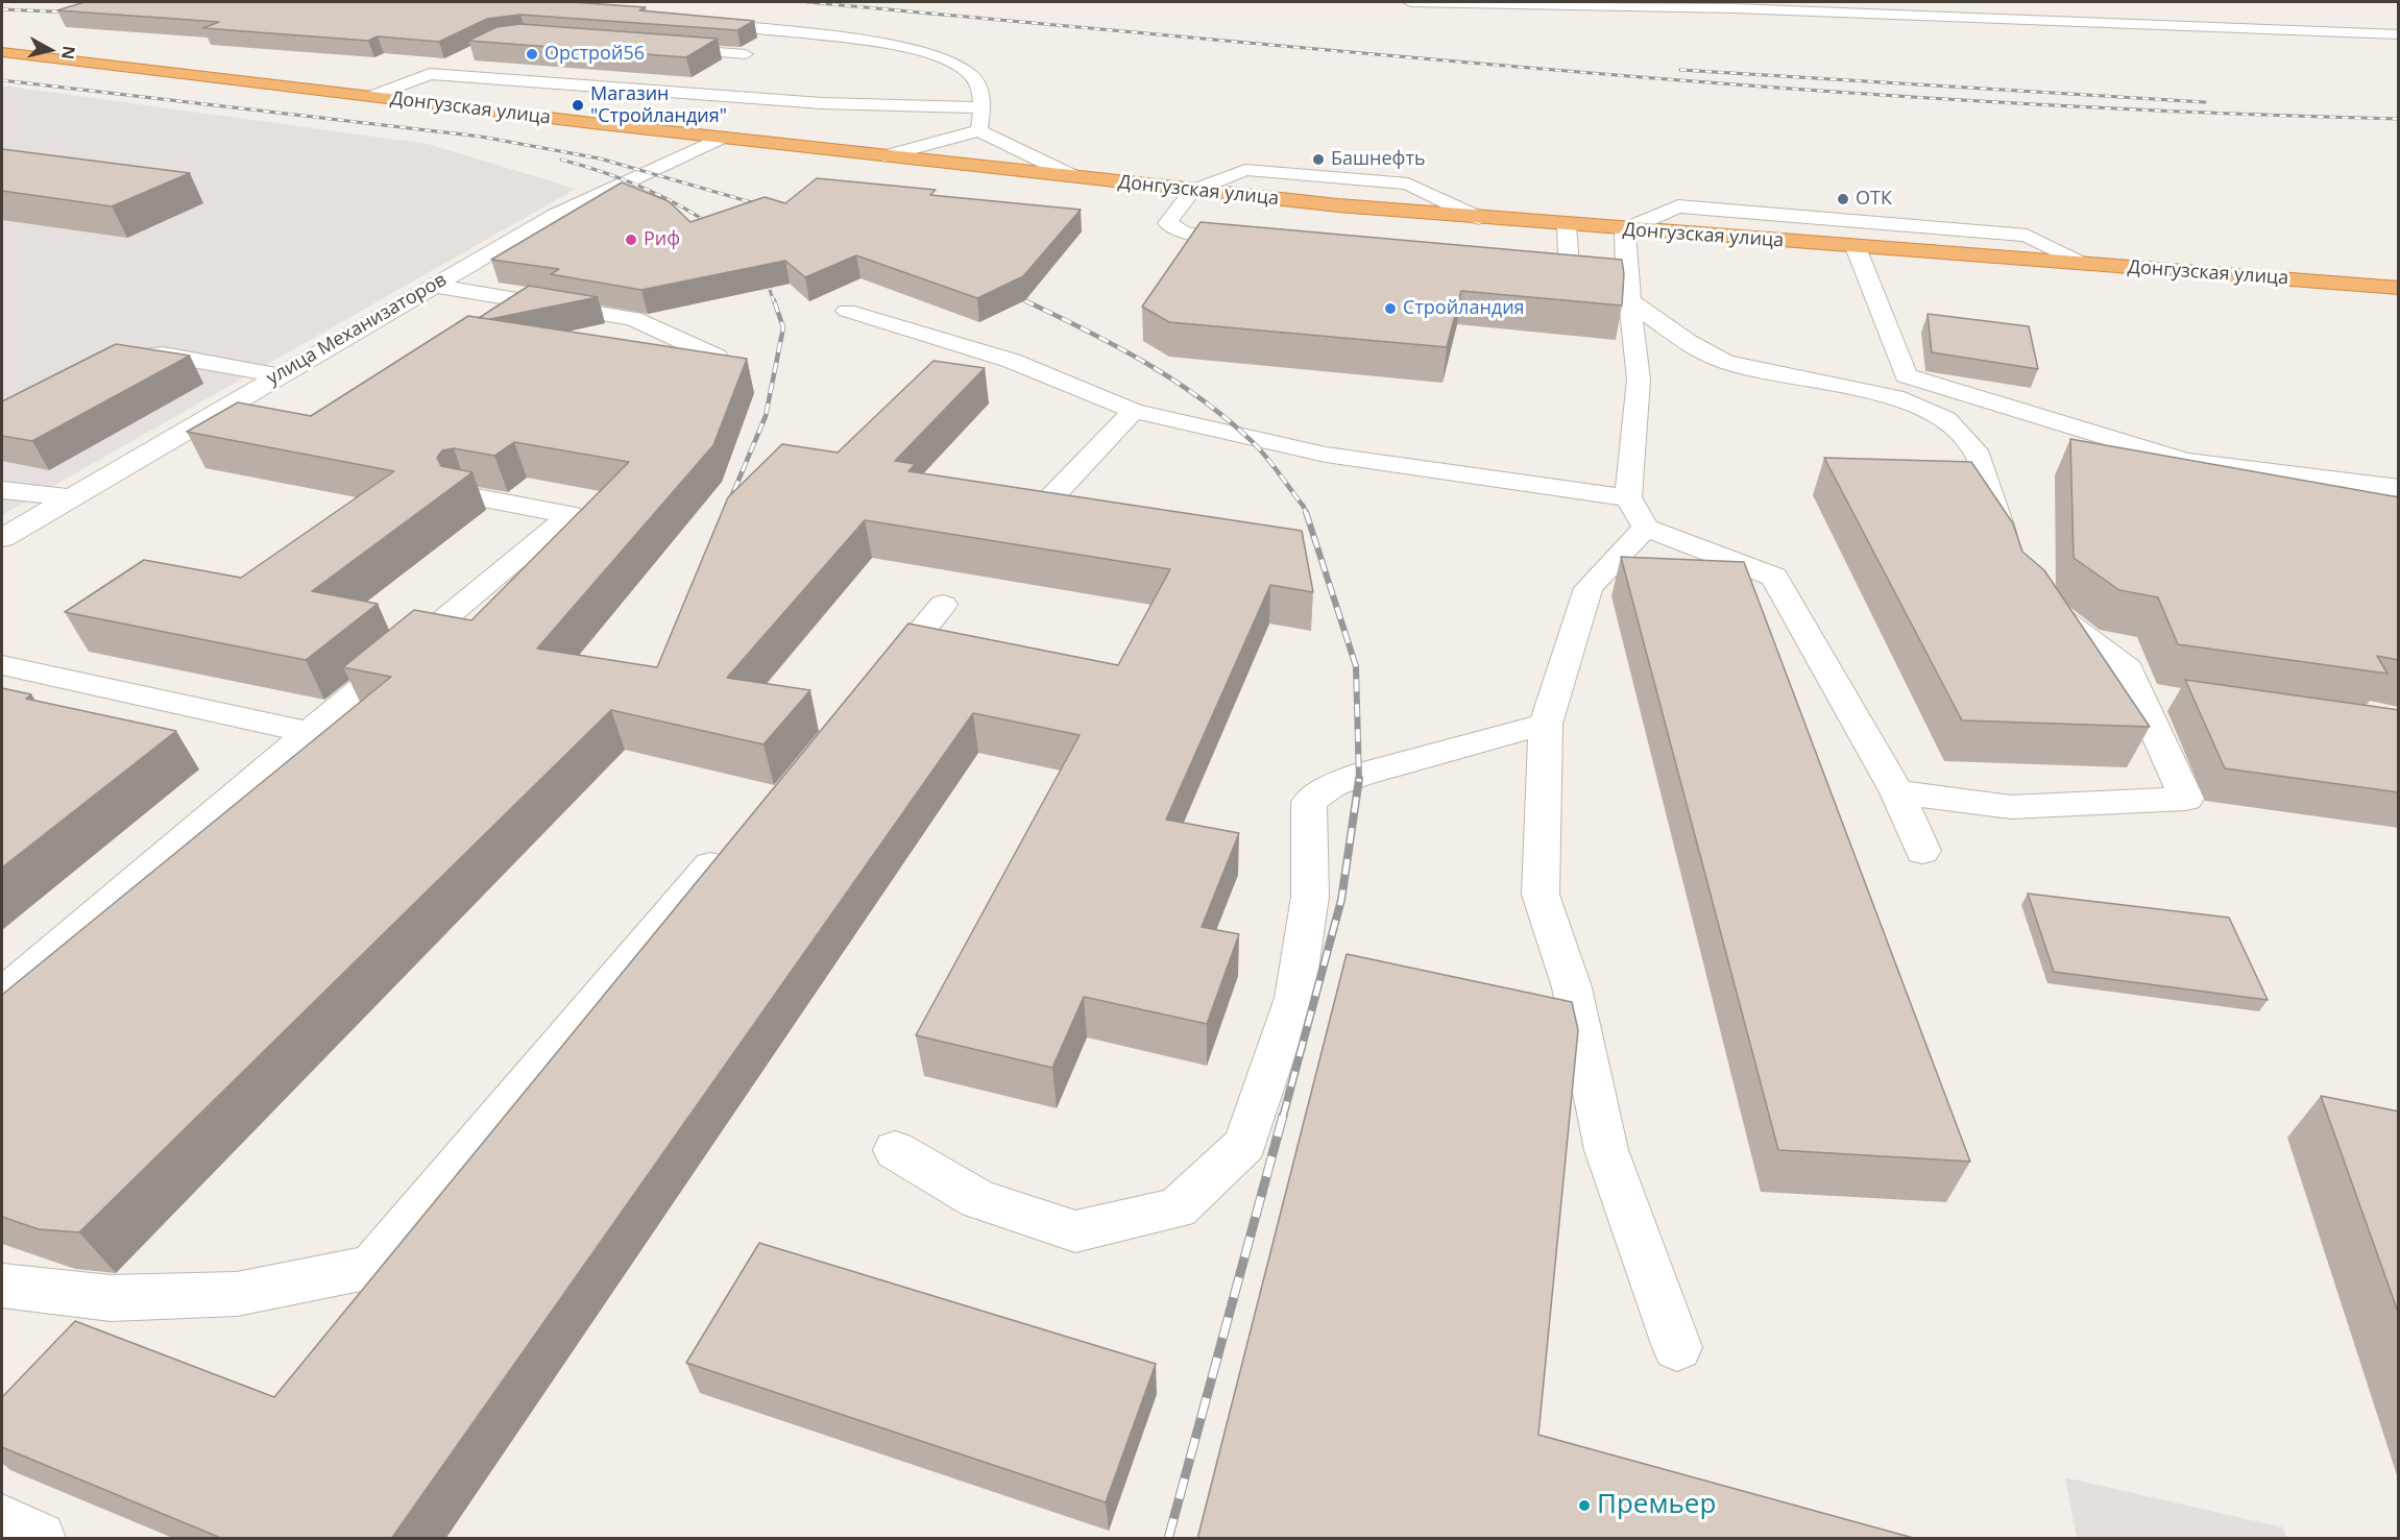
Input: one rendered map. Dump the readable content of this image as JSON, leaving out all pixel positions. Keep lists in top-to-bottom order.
{
  "streets": {
    "highway": ["Донгузская улица"],
    "street": ["улица Механизаторов"]
  },
  "crossings": [
    ["Донгузская улица", "улица Механизаторов"]
  ],
  "places": [
    "Орстрой56",
    "Магазин \"Стройландия\"",
    "Башнефть",
    "ОТК",
    "Риф",
    "Стройландия",
    "Премьер"
  ],
  "north": "right"
}
